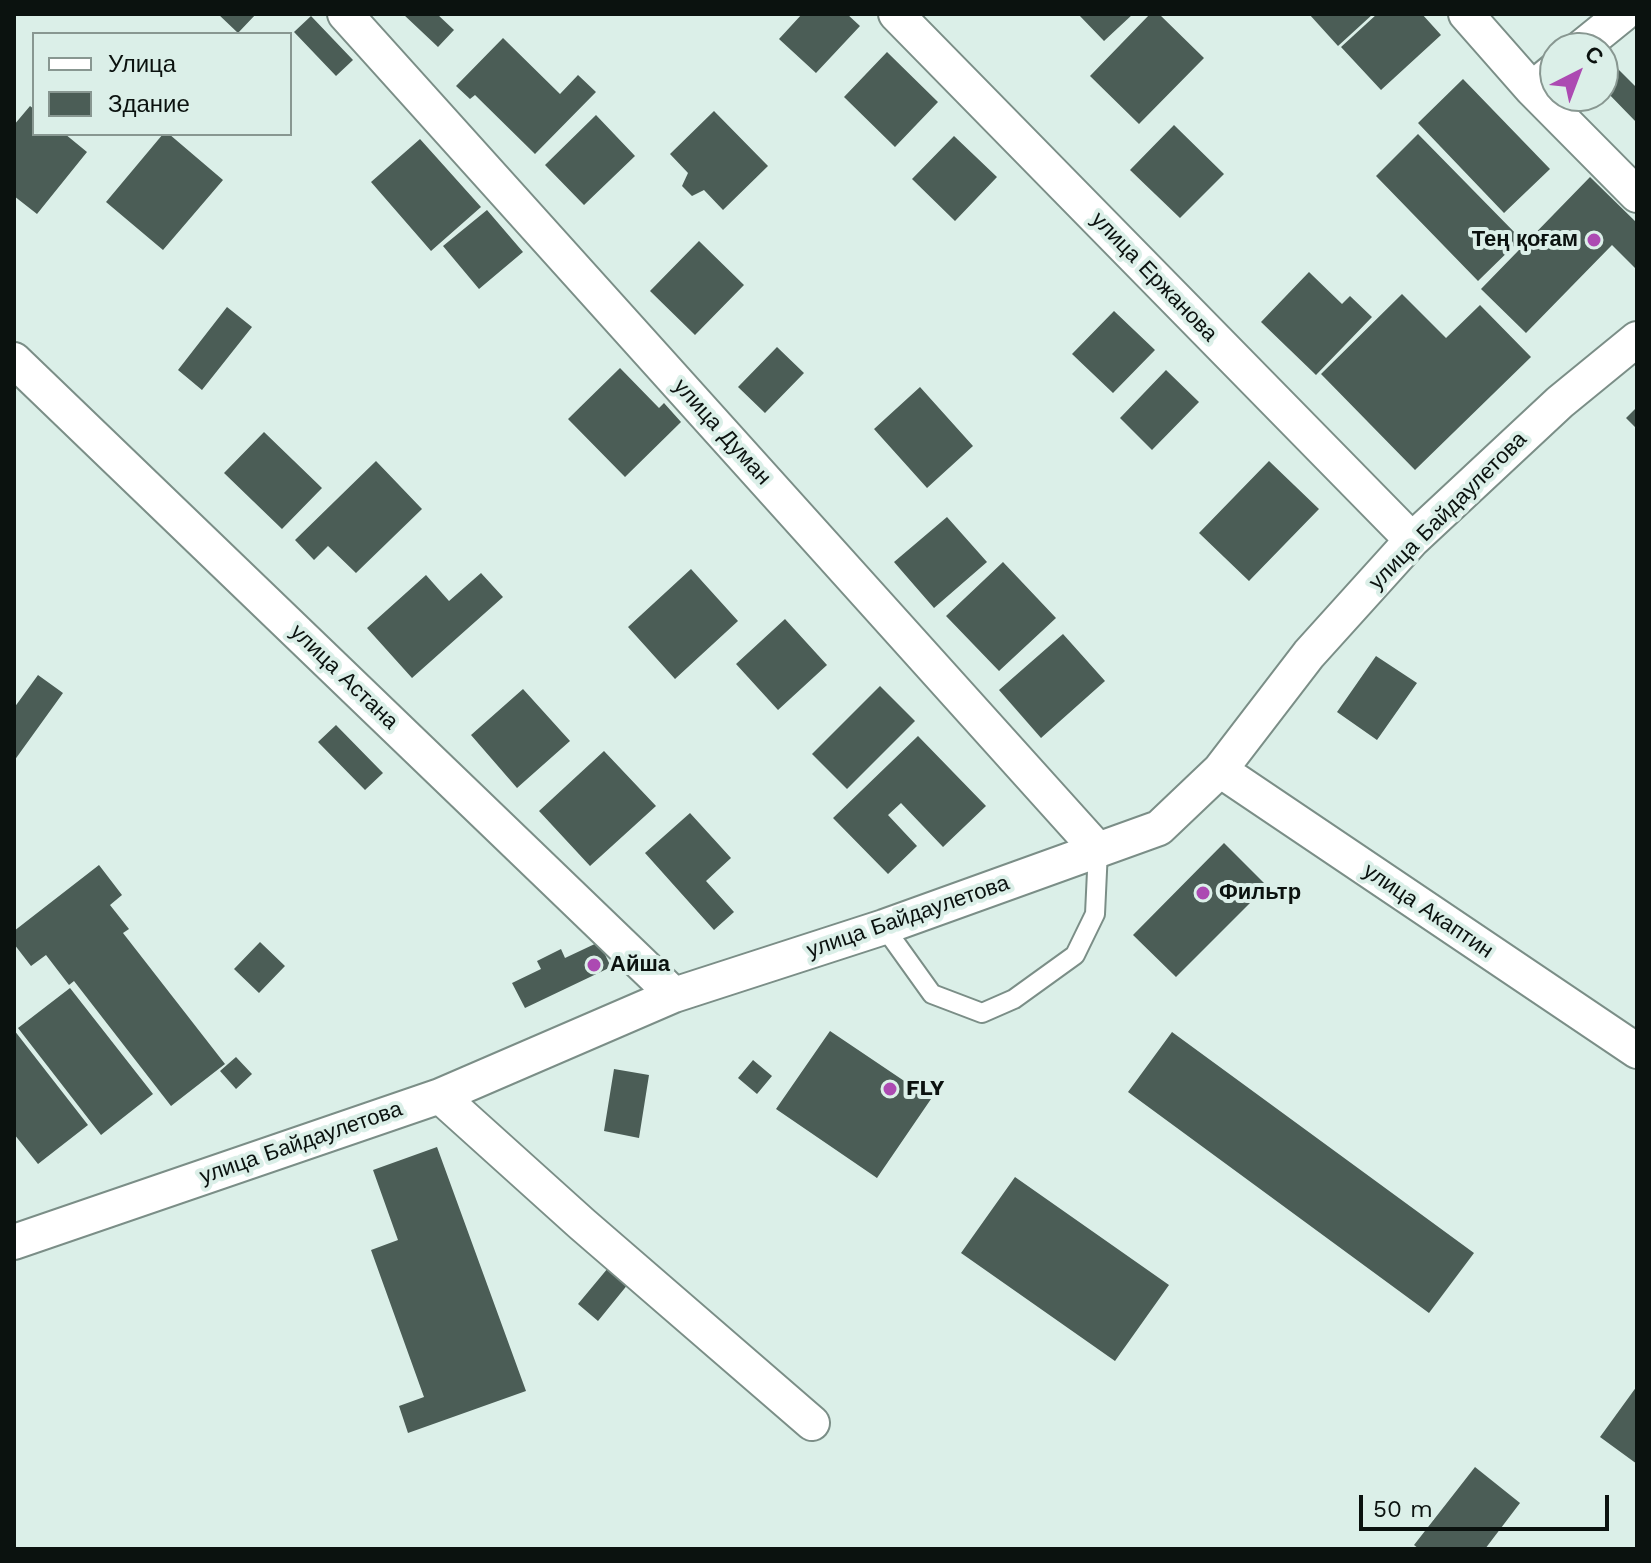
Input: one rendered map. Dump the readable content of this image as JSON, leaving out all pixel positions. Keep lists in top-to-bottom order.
{
  "streets": {
    "street": [
      "улица Ержанова",
      "улица Думан",
      "улица Байдаулетова",
      "улица Астана",
      "улица Акаптин"
    ]
  },
  "crossings": [
    ["улица Ержанова", "улица Байдаулетова"],
    ["улица Думан", "улица Байдаулетова"],
    ["улица Байдаулетова", "улица Астана"],
    ["улица Байдаулетова", "улица Акаптин"]
  ],
  "places": [
    "Тең қоғам",
    "Фильтр",
    "Айша",
    "FLY"
  ],
  "legend": ["Улица", "Здание"],
  "scale_bar": "50 m",
  "north": "top right"
}
